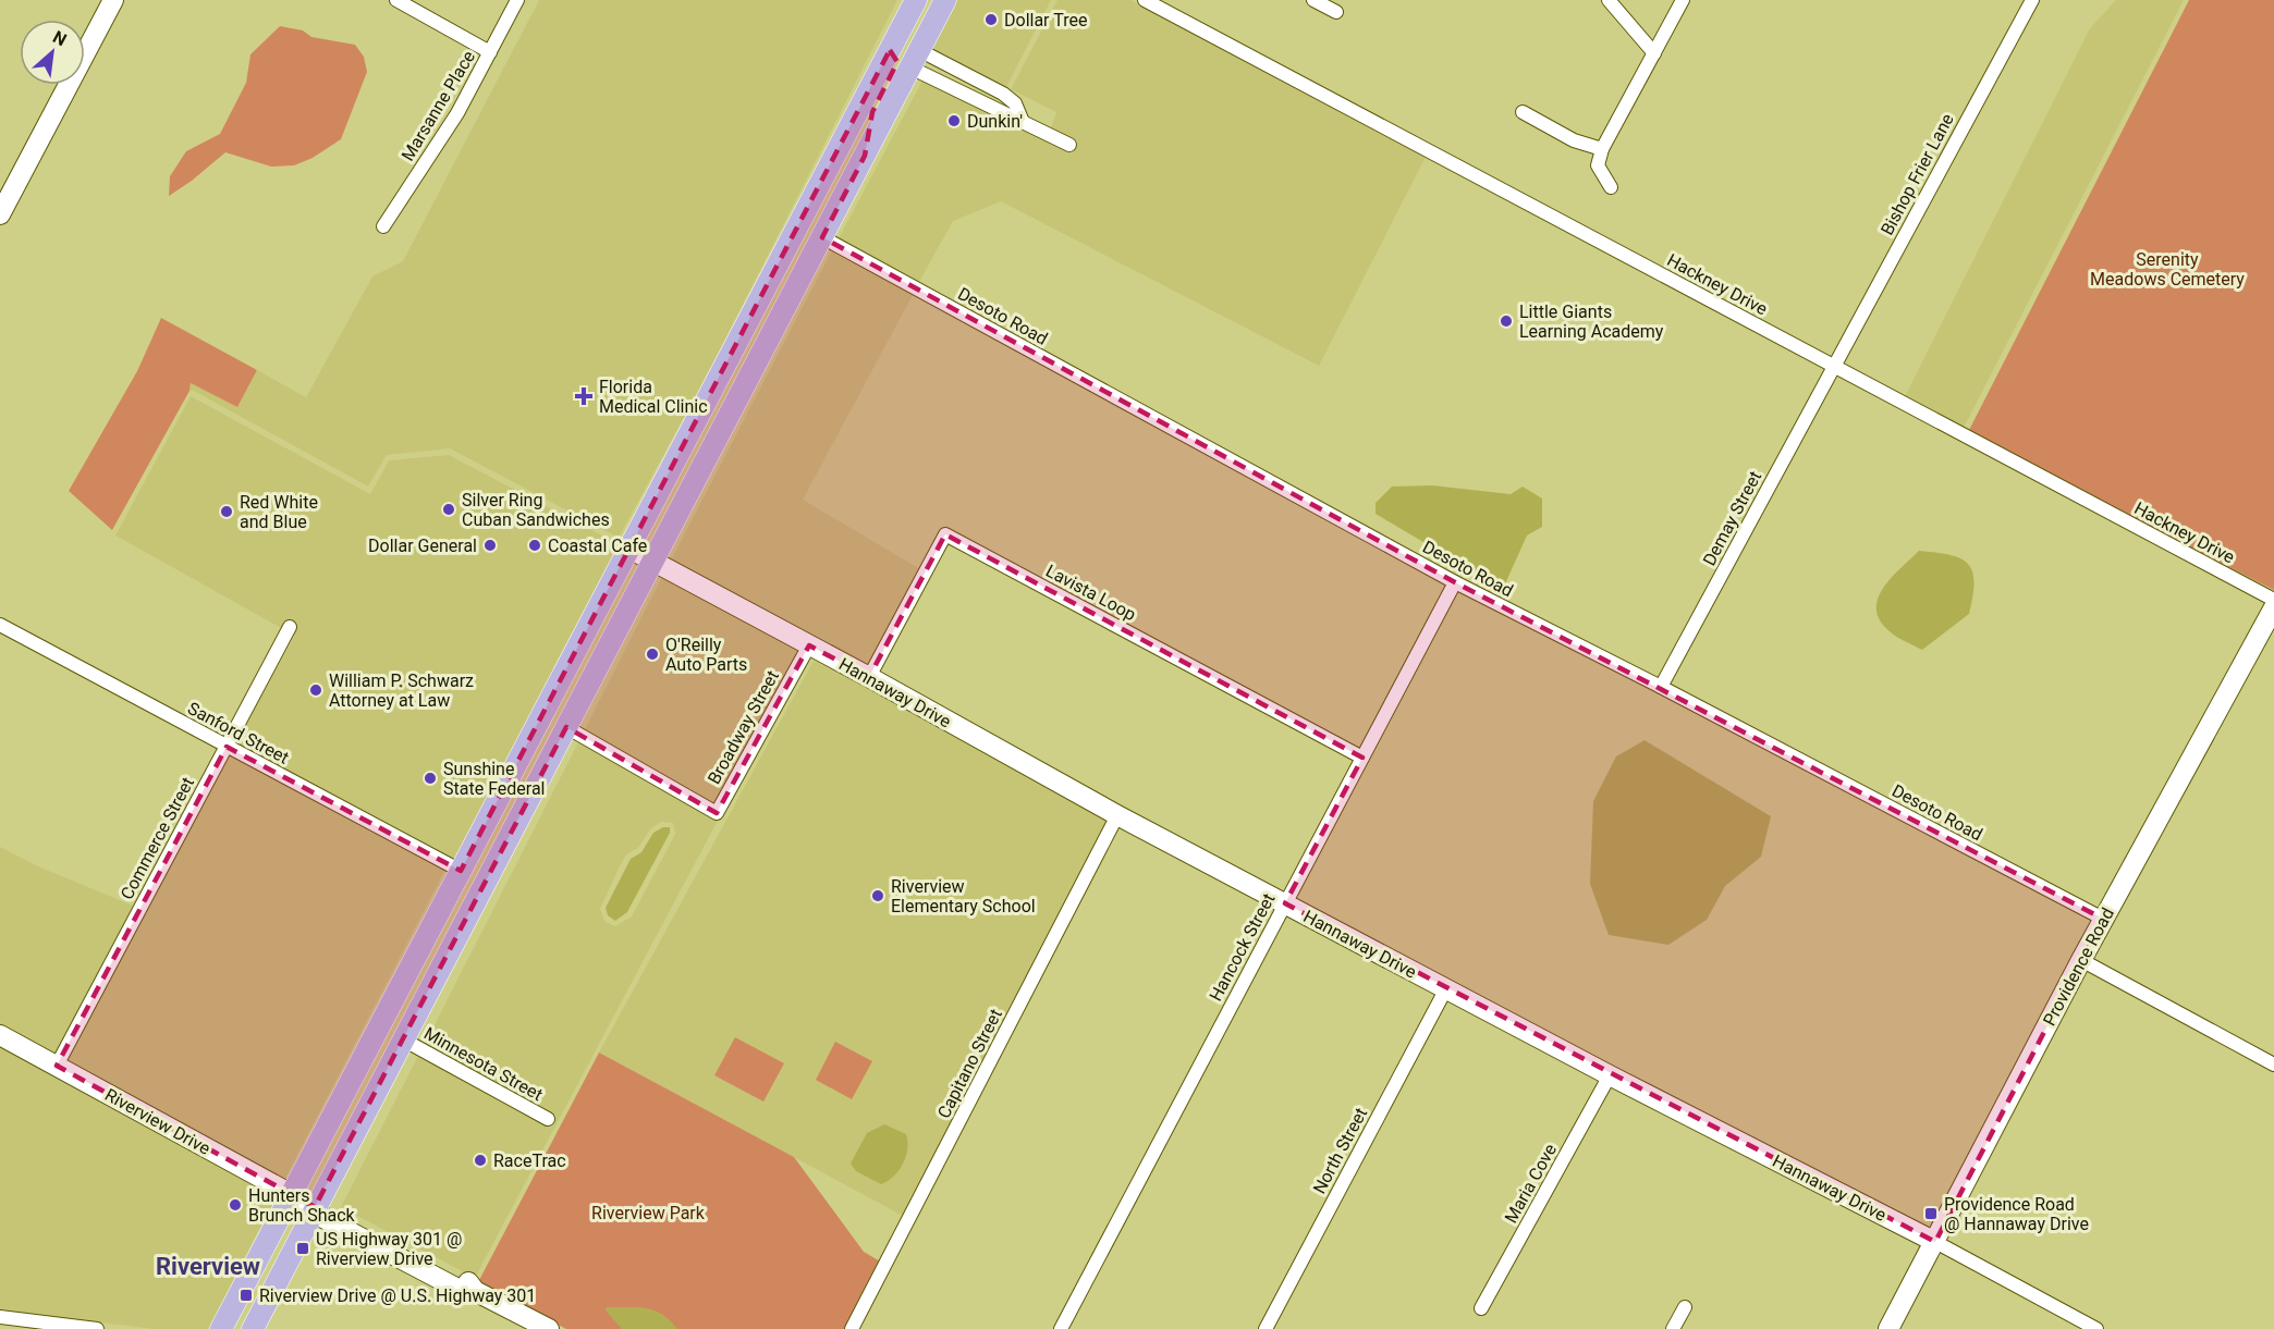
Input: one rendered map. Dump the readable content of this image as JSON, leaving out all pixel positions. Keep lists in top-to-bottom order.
{
  "streets": {
    "street": [
      "Marsanne Place",
      "Bishop Frier Lane",
      "Hackney Drive",
      "Desoto Road",
      "Demay Street",
      "Lavista Loop",
      "Hannaway Drive",
      "Broadway Street",
      "Sanford Street",
      "Commerce Street",
      "Hancock Street",
      "Providence Road",
      "Minnesota Street",
      "Capitano Street",
      "Riverview Drive",
      "North Street",
      "Maria Cove"
    ]
  },
  "crossings": [
    ["Bishop Frier Lane", "Hackney Drive"],
    ["Bishop Frier Lane", "Demay Street"],
    ["Hackney Drive", "Demay Street"],
    ["Desoto Road", "Demay Street"],
    ["Desoto Road", "Hancock Street"],
    ["Desoto Road", "Providence Road"],
    ["Lavista Loop", "Hannaway Drive"],
    ["Lavista Loop", "Hancock Street"],
    ["Hannaway Drive", "Broadway Street"],
    ["Hannaway Drive", "Hancock Street"],
    ["Hannaway Drive", "Providence Road"],
    ["Hannaway Drive", "Capitano Street"],
    ["Hannaway Drive", "North Street"],
    ["Hannaway Drive", "Maria Cove"],
    ["Sanford Street", "Commerce Street"],
    ["Commerce Street", "Riverview Drive"]
  ],
  "districts": ["Riverview"],
  "parks": ["Serenity Meadows Cemetery", "Riverview Park"],
  "places": {
    "other": [
      "Dollar Tree",
      "Dunkin'",
      "Little Giants Learning Academy",
      "Silver Ring Cuban Sandwiches",
      "Red White and Blue",
      "Dollar General",
      "Coastal Cafe",
      "O'Reilly Auto Parts",
      "William P. Schwarz Attorney at Law",
      "Sunshine State Federal",
      "Riverview Elementary School",
      "RaceTrac",
      "Hunters Brunch Shack"
    ],
    "health": ["Florida Medical Clinic"],
    "transit": ["Providence Road @ Hannaway Drive", "US Highway 301 @ Riverview Drive", "Riverview Drive @ U.S. Highway 301"]
  },
  "north": "top right"
}
